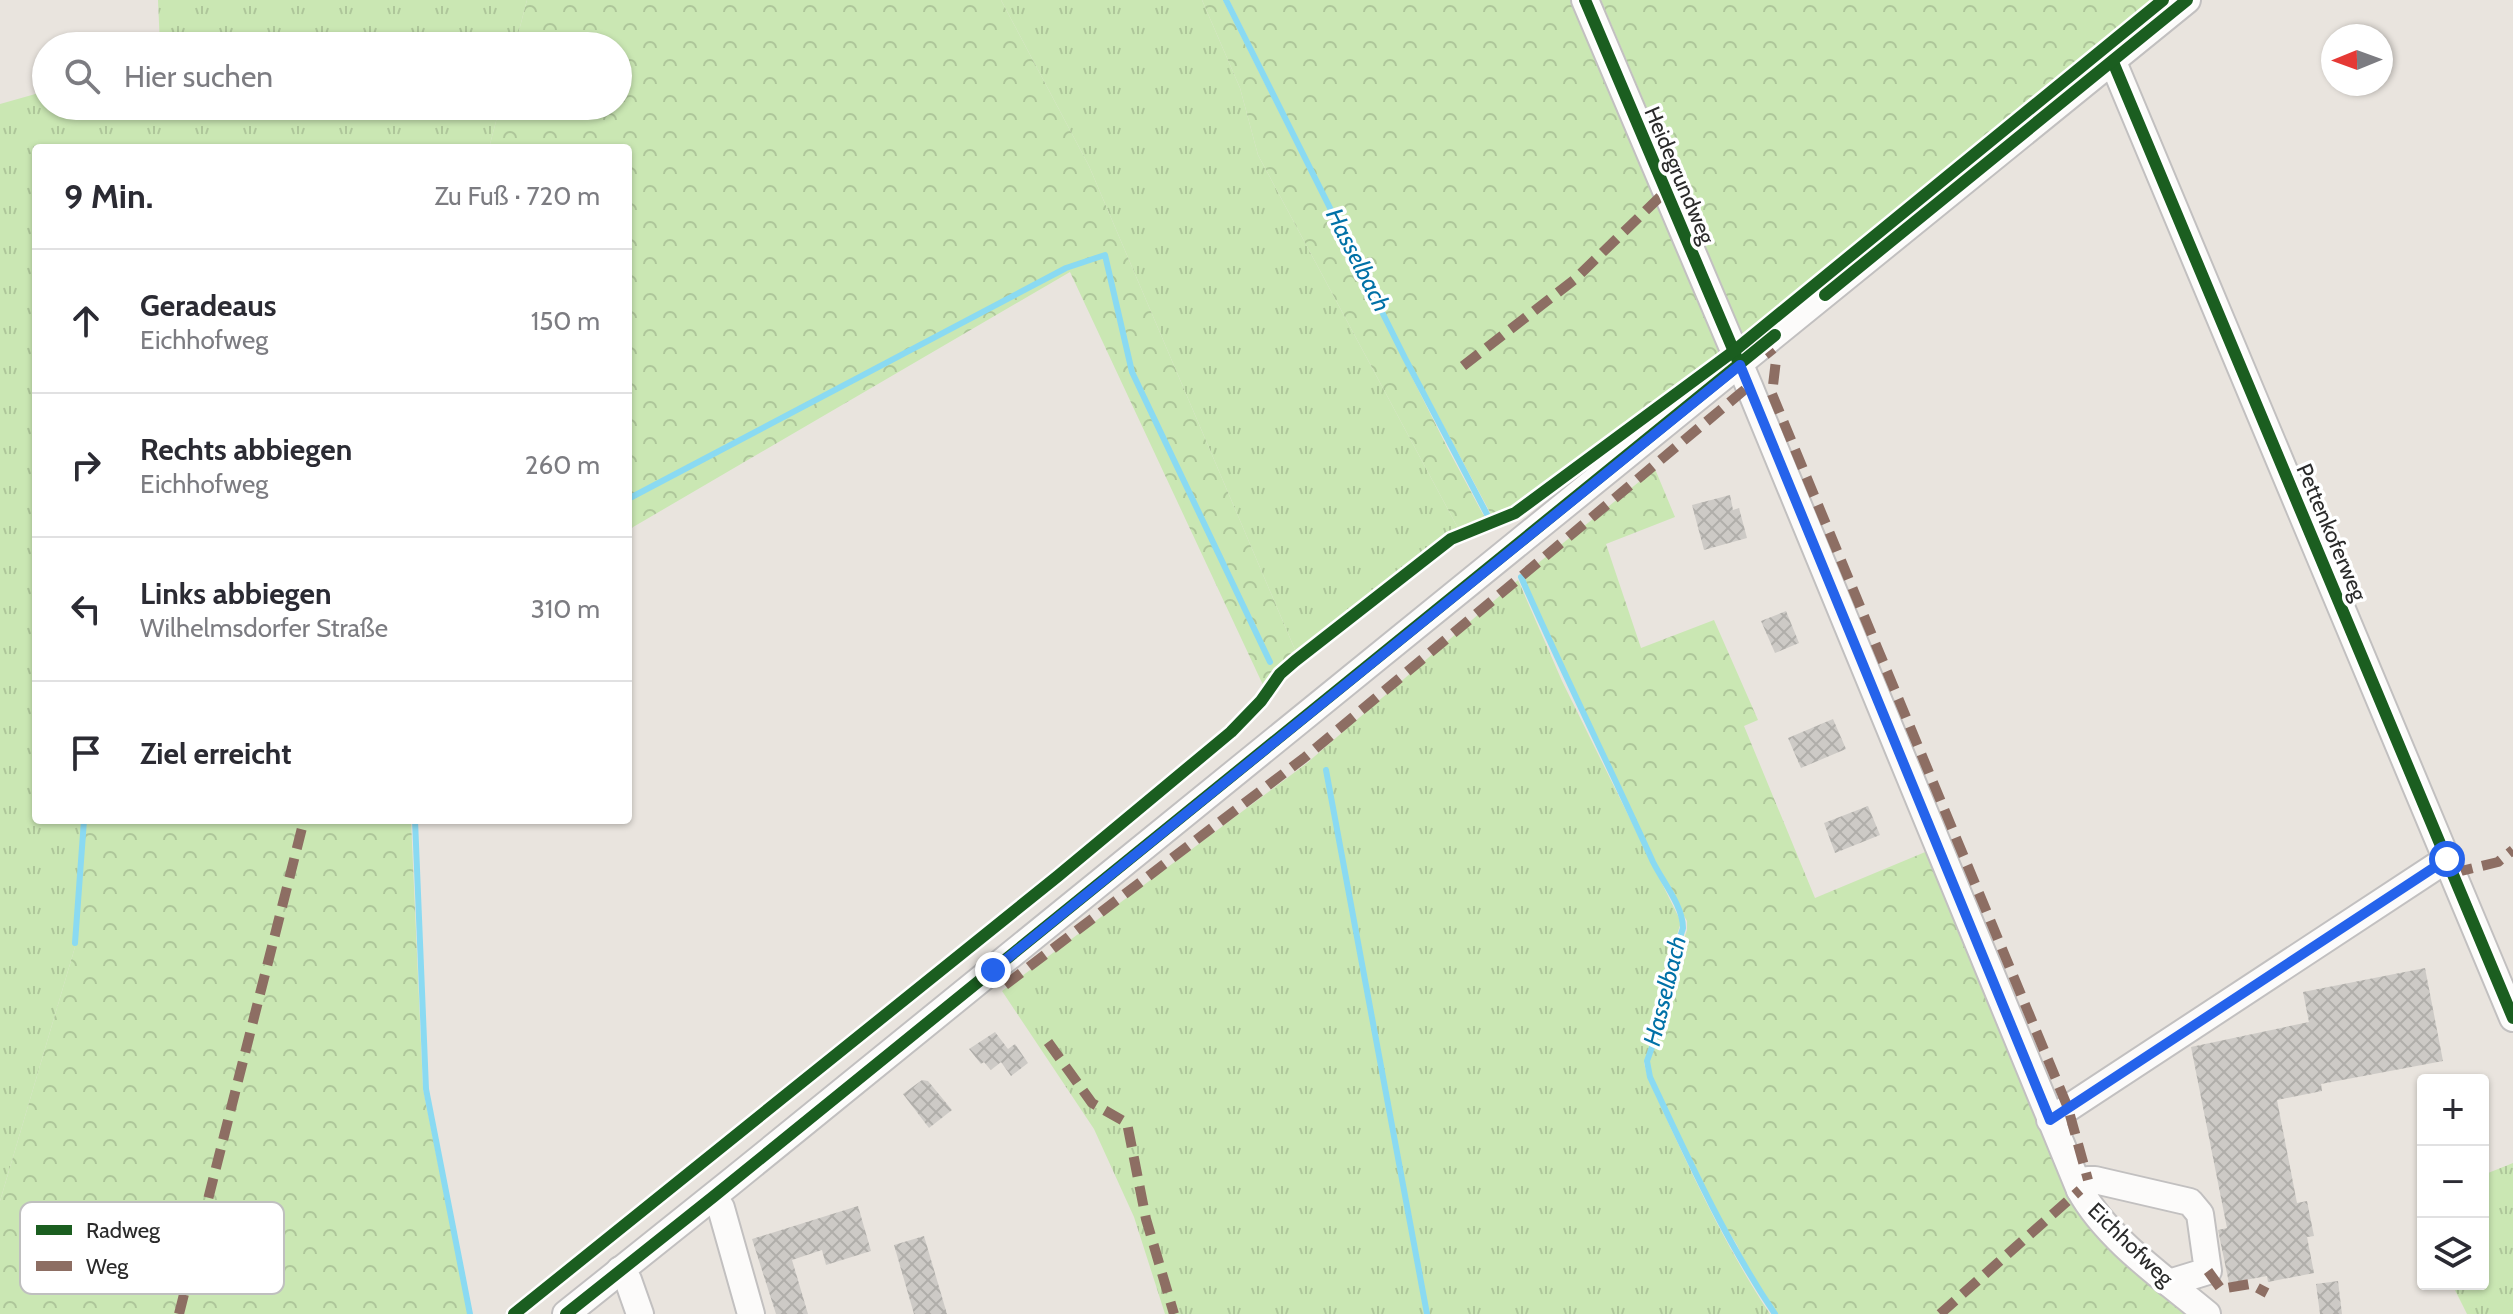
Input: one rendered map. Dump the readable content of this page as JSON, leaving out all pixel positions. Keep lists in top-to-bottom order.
{
  "streets": {
    "street": ["Heidegrundweg", "Pettenkoferweg", "Eichhofweg"]
  },
  "crossings": [
    ["Heidegrundweg", "Eichhofweg"]
  ],
  "water": ["Hasselbach"],
  "legend": ["Radweg", "Weg"],
  "north": "left",
  "page": {
    "search": "Hier suchen",
    "heading": ["9 Min.", "Zu Fuß · 720 m"],
    "list": [
      ["Geradeaus", "Eichhofweg", "150 m"],
      ["Rechts abbiegen", "Eichhofweg", "260 m"],
      ["Links abbiegen", "Wilhelmsdorfer Straße", "310 m"],
      "Ziel erreicht"
    ],
    "map_buttons": ["+", "−"]
  }
}
